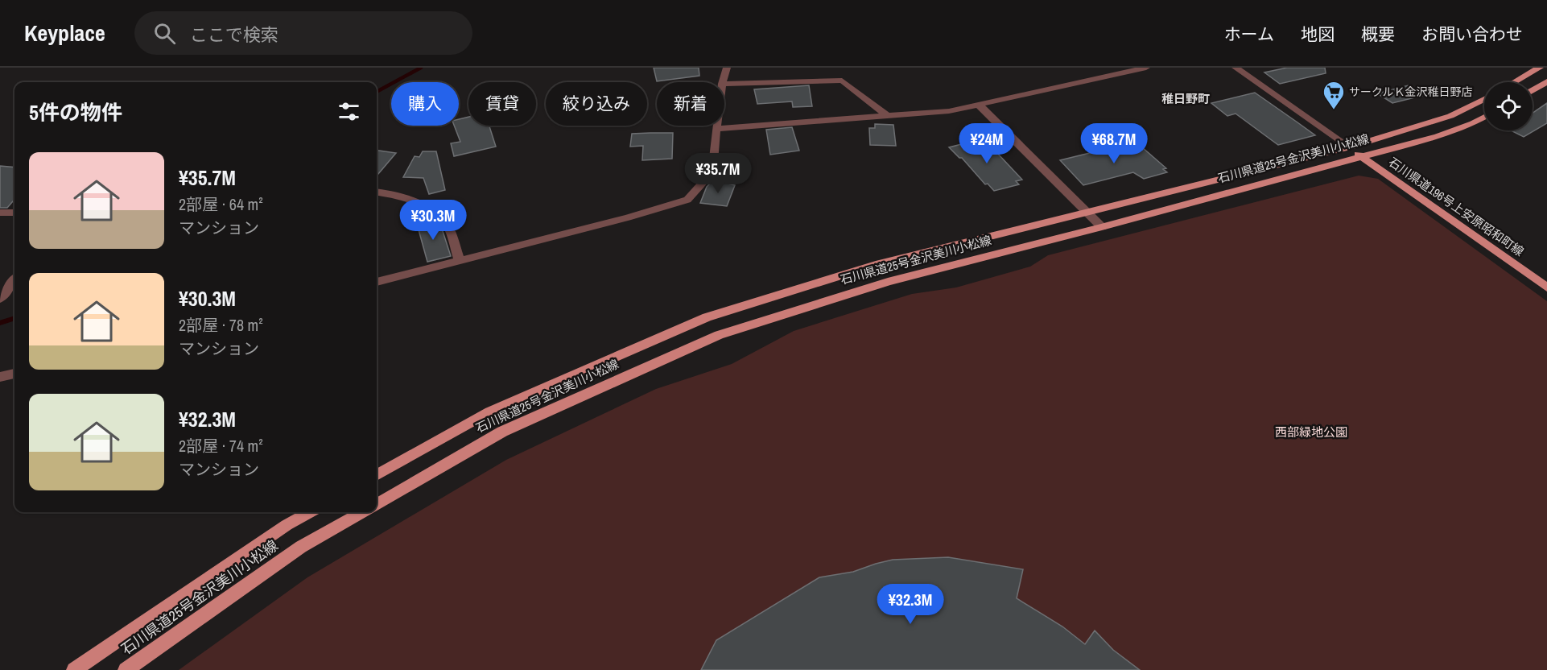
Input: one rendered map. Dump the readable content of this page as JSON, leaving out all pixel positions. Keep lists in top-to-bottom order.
{
  "streets": {
    "main road": ["石川県道25号金沢美川小松線", "石川県道196号上安原昭和町線"]
  },
  "crossings": [
    ["石川県道25号金沢美川小松線", "石川県道196号上安原昭和町線"]
  ],
  "districts": ["稚日野町"],
  "parks": ["西部緑地公園"],
  "places": {
    "supermarket": ["サークルＫ金沢稚日野店"]
  },
  "page": {
    "header": "Keyplace",
    "search": "ここで検索",
    "nav": [
      "ホーム",
      "地図",
      "概要",
      "お問い合わせ"
    ],
    "chip": [
      "購入",
      "賃貸",
      "絞り込み",
      "新着"
    ],
    "heading": "5件の物件",
    "price": [
      "¥24M",
      "¥68.7M",
      "¥35.7M",
      "¥30.3M",
      "¥32.3M"
    ],
    "list": [
      {
        "name": "¥35.7M",
        "note": "2部屋 · 64 m² · マンション"
      },
      {
        "name": "¥30.3M",
        "note": "2部屋 · 78 m² · マンション"
      },
      {
        "name": "¥32.3M",
        "note": "2部屋 · 74 m² · マンション"
      }
    ]
  }
}
